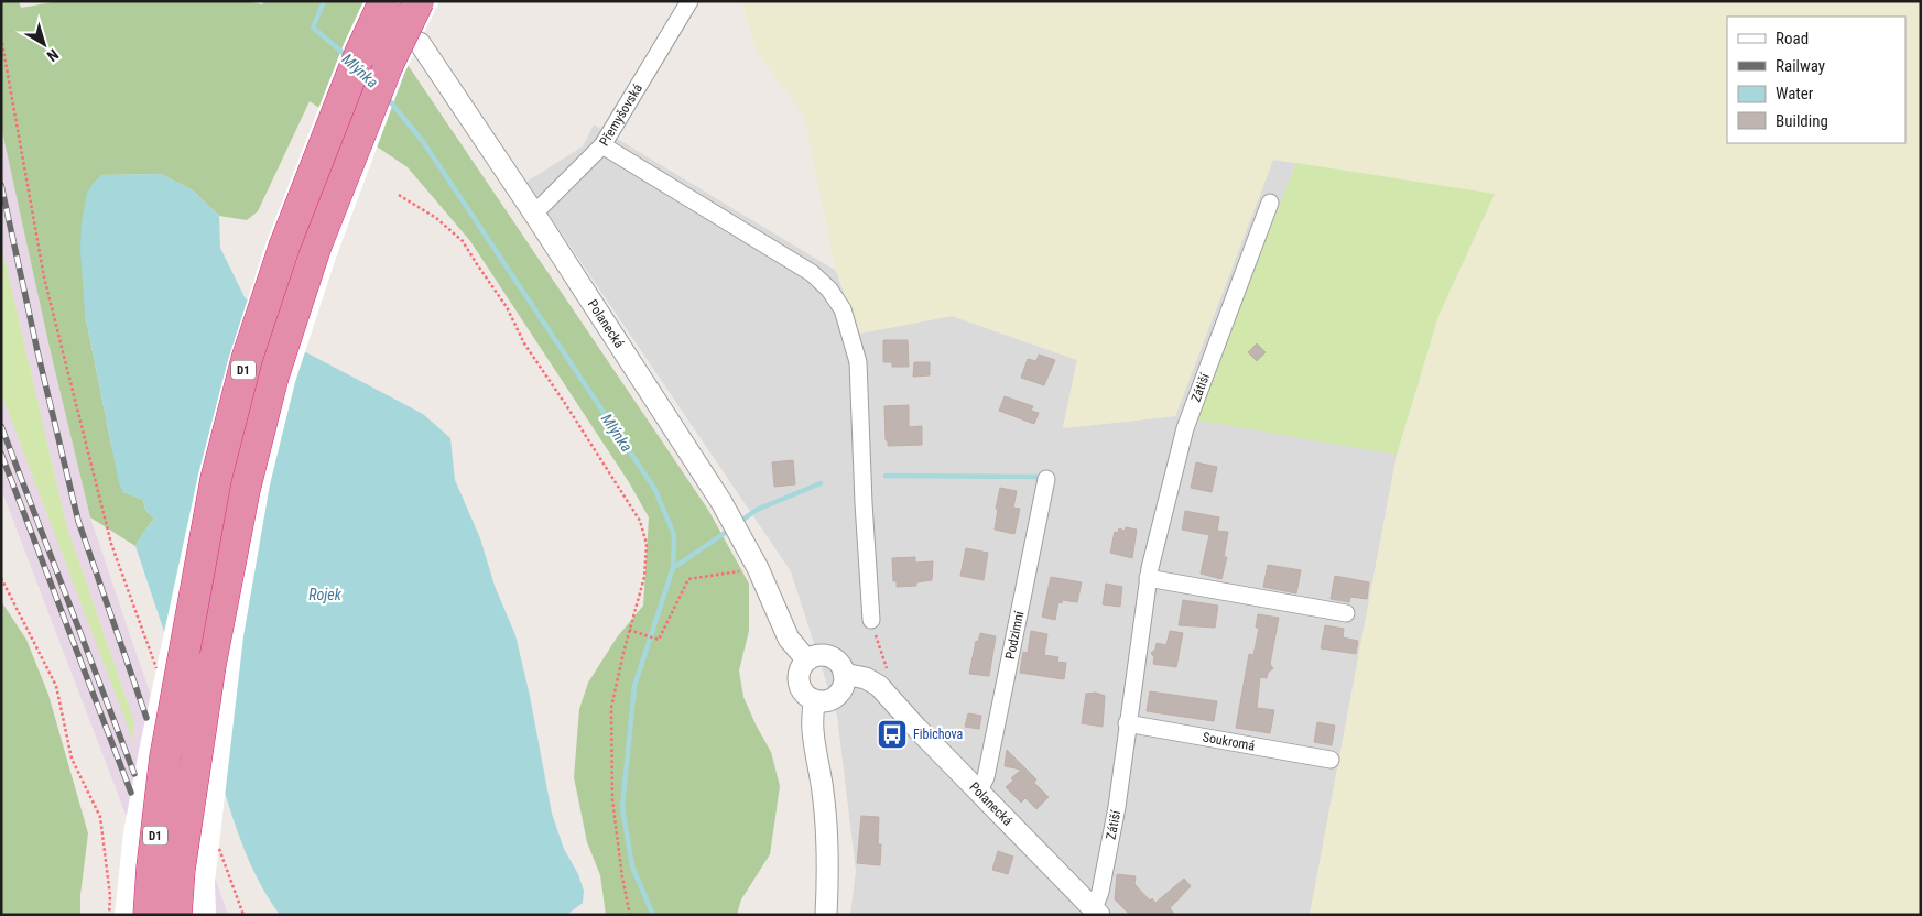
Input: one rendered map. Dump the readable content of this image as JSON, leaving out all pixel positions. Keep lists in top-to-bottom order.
{
  "streets": {
    "highway": ["D1"],
    "street": [
      "Přemyšovská",
      "Polanecká",
      "Zátiší",
      "Podzimní",
      "Soukromá"
    ]
  },
  "crossings": [
    ["Přemyšovská", "Polanecká"],
    ["Polanecká", "Zátiší"],
    ["Polanecká", "Podzimní"],
    ["Zátiší", "Soukromá"]
  ],
  "water": ["Mlýnka", "Rojek"],
  "places": {
    "bus stop": ["Fibichova"]
  },
  "legend": [
    "Road",
    "Railway",
    "Water",
    "Building"
  ],
  "north": "bottom right"
}
